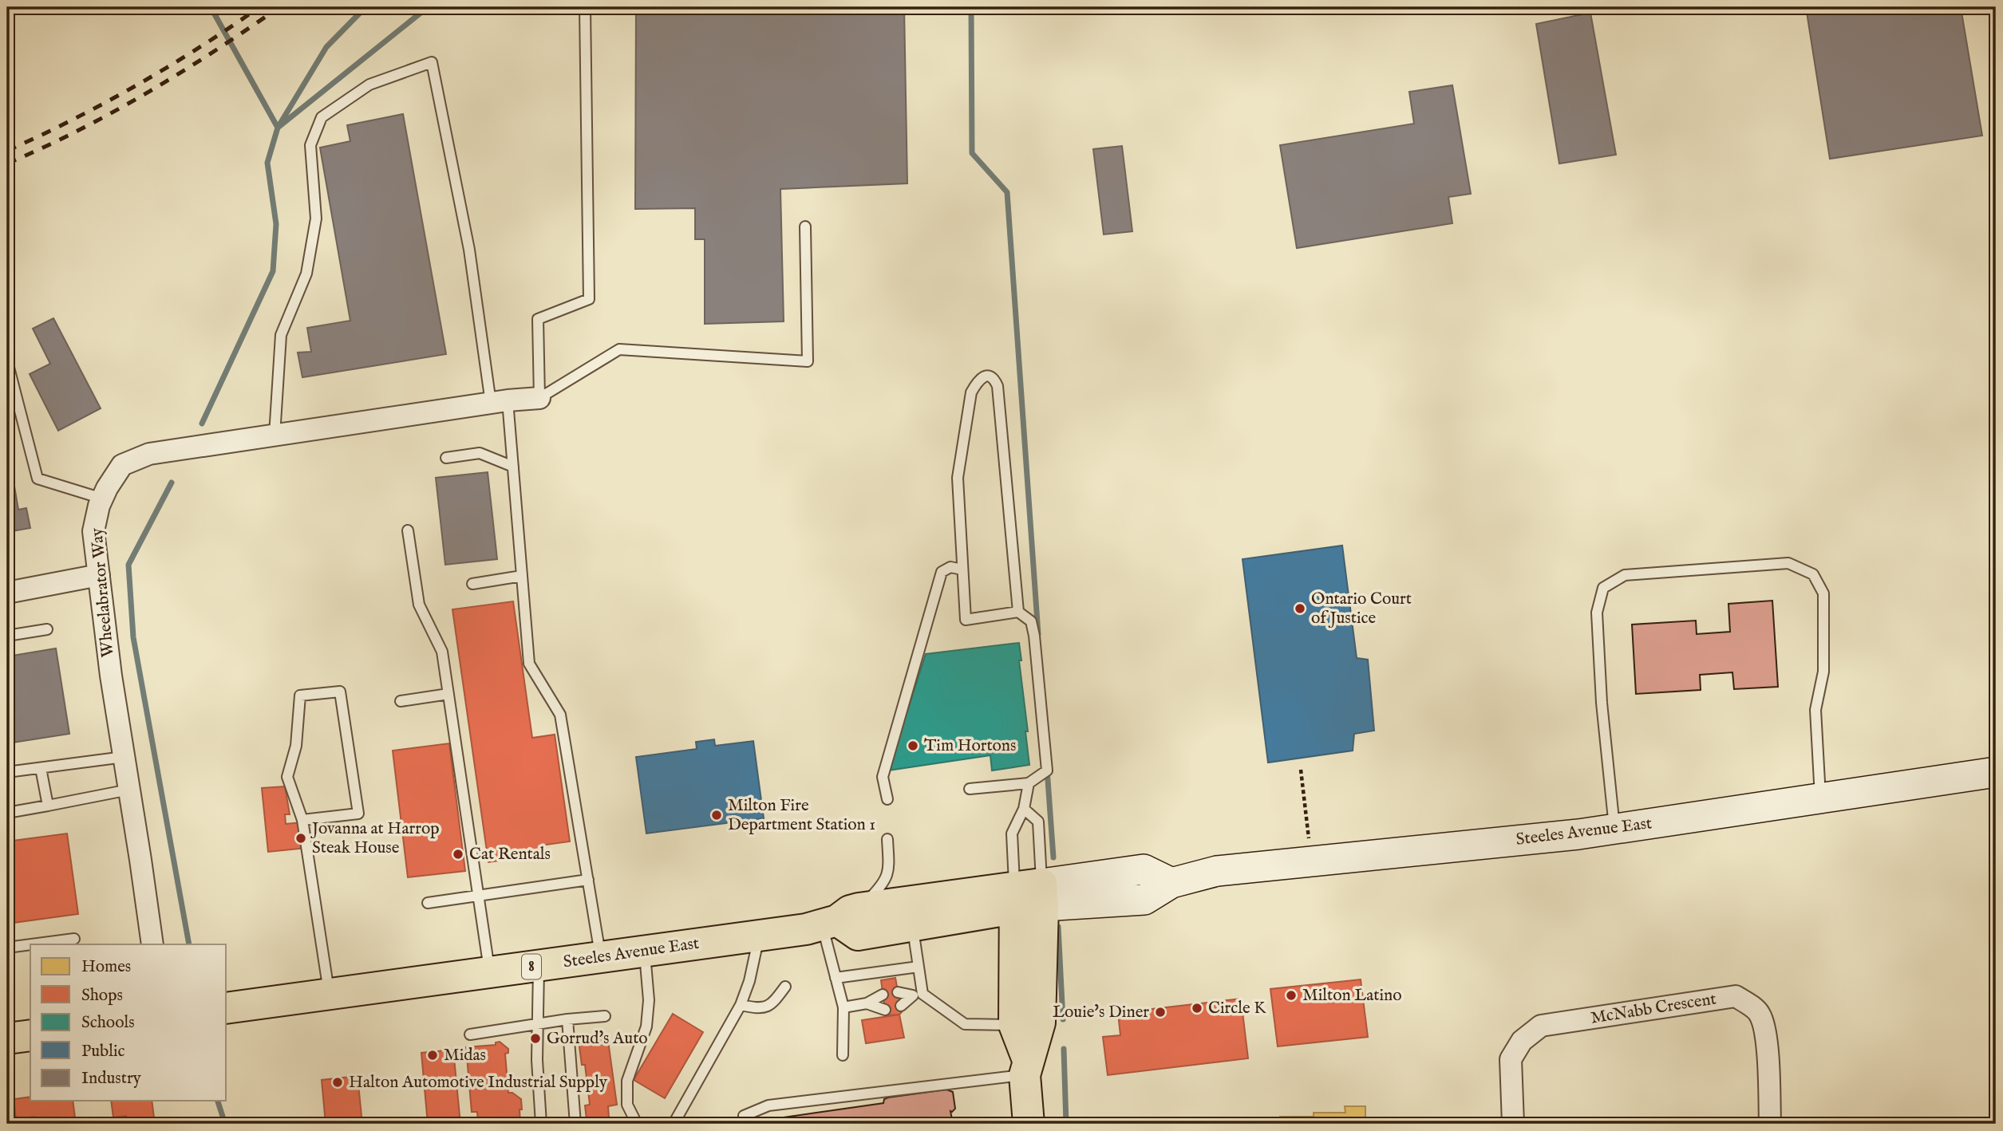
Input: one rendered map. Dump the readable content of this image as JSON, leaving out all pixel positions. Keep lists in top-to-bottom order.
{
  "streets": {
    "main road": ["Steeles Avenue East", "8"],
    "street": ["Wheelabrator Way", "McNabb Crescent"]
  },
  "places": [
    "Ontario Court of Justice",
    "Tim Hortons",
    "Milton Fire Department Station 1",
    "Jovanna at Harrop Steak House",
    "Cat Rentals",
    "Milton Latino",
    "Circle K",
    "Louie's Diner",
    "Gorrud's Auto",
    "Midas",
    "Halton Automotive Industrial Supply"
  ],
  "legend": [
    "Homes",
    "Shops",
    "Schools",
    "Public",
    "Industry"
  ]
}
